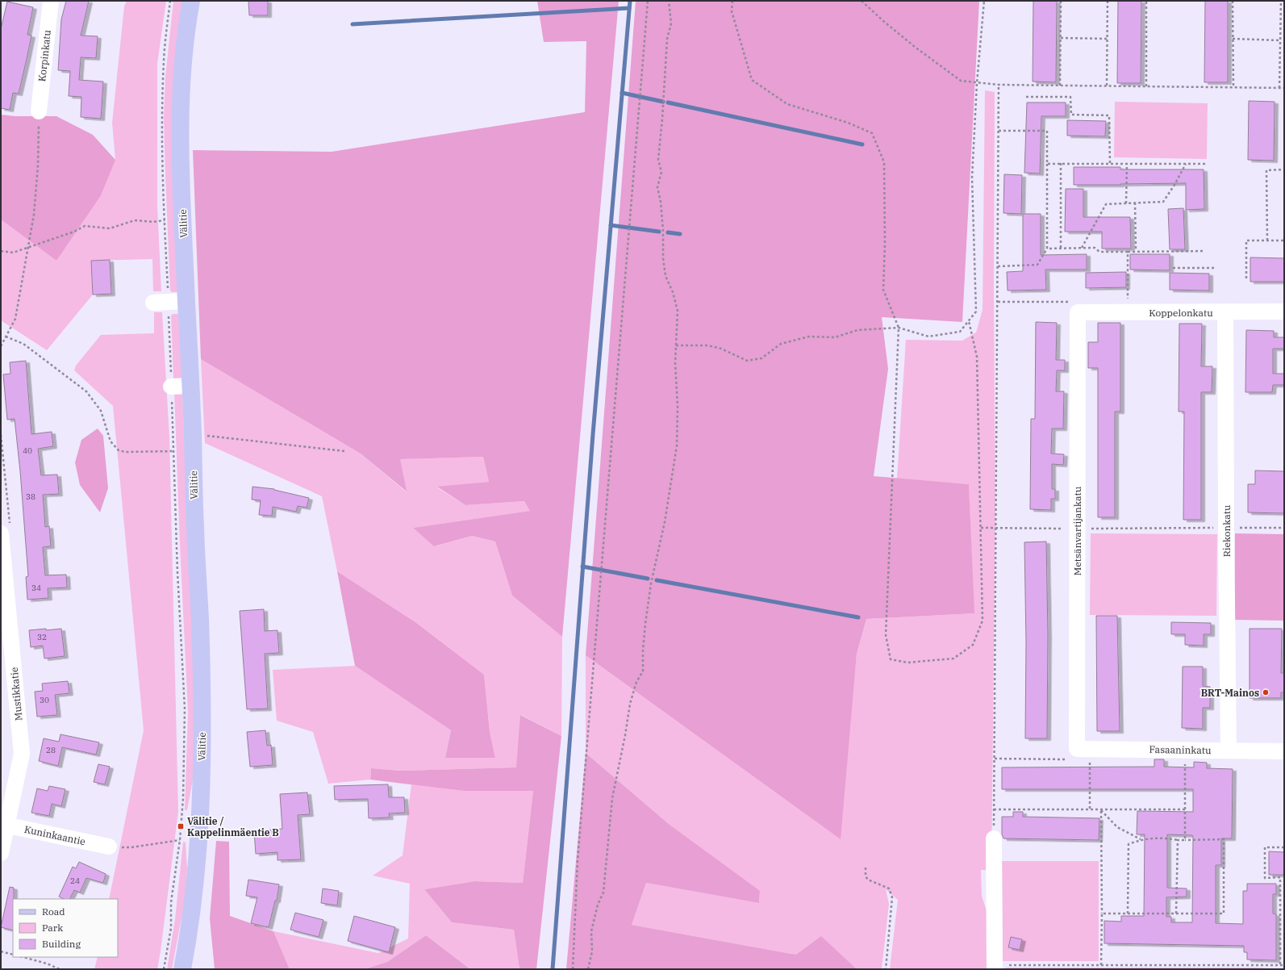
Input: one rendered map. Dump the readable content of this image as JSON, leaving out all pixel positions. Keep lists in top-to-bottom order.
{
  "streets": {
    "main road": ["Välitie"],
    "street": [
      "Korpinkatu",
      "Koppelonkatu",
      "Metsänvartijankatu",
      "Riekonkatu",
      "Mustikkatie",
      "Fasaaninkatu",
      "Kuninkaantie"
    ]
  },
  "crossings": [
    ["Koppelonkatu", "Metsänvartijankatu"],
    ["Koppelonkatu", "Riekonkatu"],
    ["Metsänvartijankatu", "Fasaaninkatu"],
    ["Riekonkatu", "Fasaaninkatu"],
    ["Mustikkatie", "Kuninkaantie"]
  ],
  "places": {
    "other": ["BRT-Mainos"],
    "transit": ["Välitie / Kappelinmäentie B"]
  },
  "house_numbers": [
    "40",
    "38",
    "34",
    "32",
    "30",
    "28",
    "24"
  ],
  "legend": ["Road", "Park", "Building"]
}
